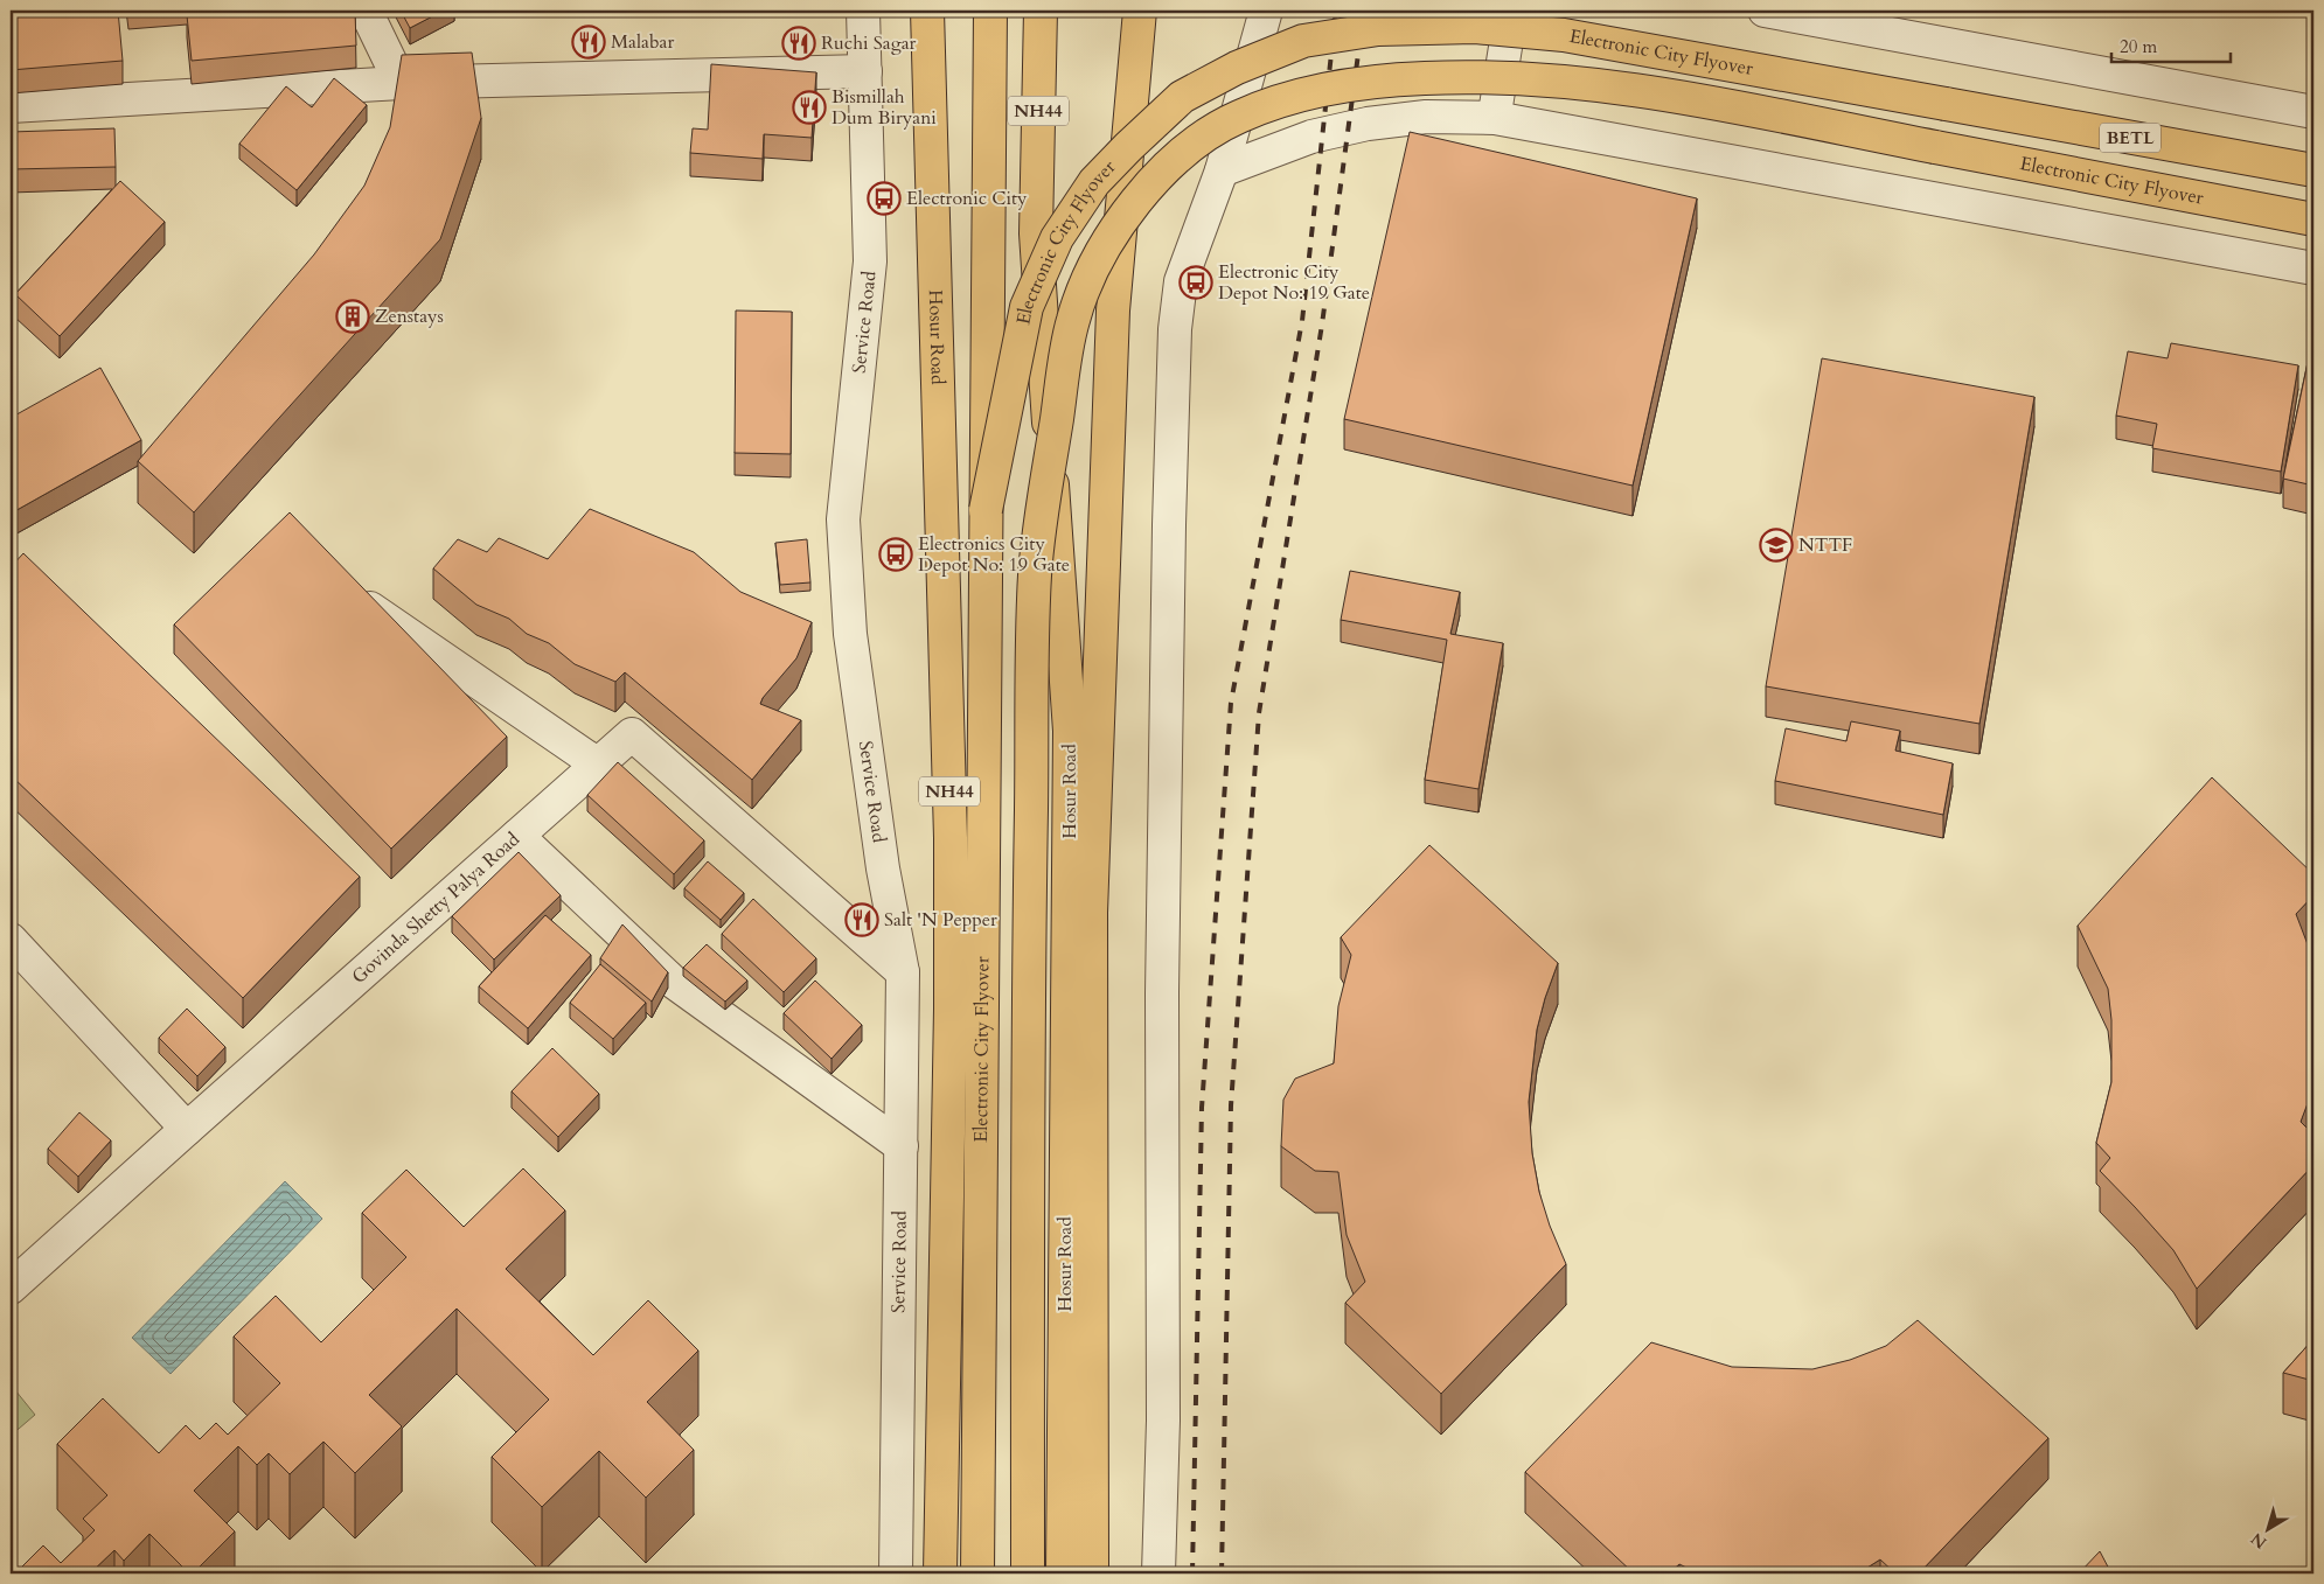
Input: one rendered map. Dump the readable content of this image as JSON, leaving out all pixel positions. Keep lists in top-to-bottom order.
{
  "streets": {
    "highway": [
      "Electronic City Flyover",
      "NH44",
      "BETL",
      "Hosur Road"
    ],
    "street": ["Service Road", "Govinda Shetty Palya Road"]
  },
  "crossings": [
    ["Service Road", "Govinda Shetty Palya Road"]
  ],
  "places": {
    "restaurant": [
      "Malabar",
      "Ruchi Sagar",
      "Bismillah Dum Biryani",
      "Salt 'N Pepper"
    ],
    "bus stop": ["Electronic City", "Electronic City Depot No: 19 Gate", "Electronics City Depot No: 19 Gate"],
    "building": ["Zenstays"],
    "school or university": ["NTTF"]
  },
  "scale_bar": "20 m",
  "north": "bottom left"
}
